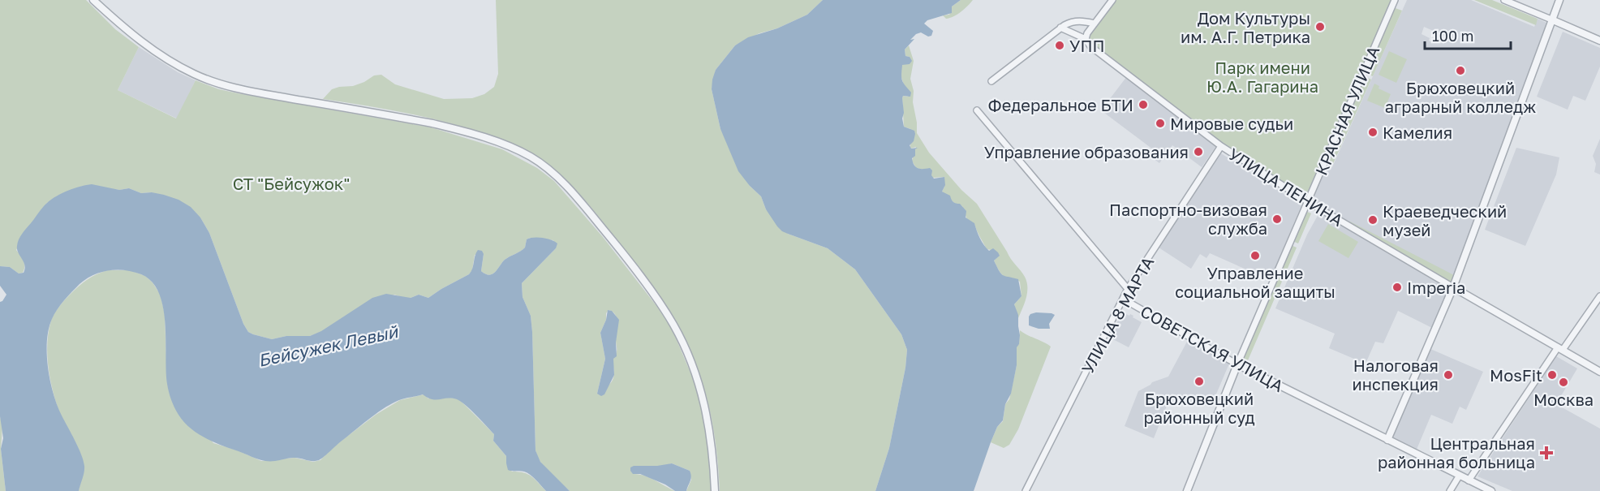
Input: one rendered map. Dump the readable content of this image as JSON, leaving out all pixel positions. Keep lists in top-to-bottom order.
{
  "streets": {
    "street": [
      "КРАСНАЯ УЛИЦА",
      "УЛИЦА ЛЕНИНА",
      "УЛИЦА 8 МАРТА",
      "СОВЕТСКАЯ УЛИЦА"
    ]
  },
  "crossings": [
    ["КРАСНАЯ УЛИЦА", "УЛИЦА ЛЕНИНА"],
    ["КРАСНАЯ УЛИЦА", "СОВЕТСКАЯ УЛИЦА"],
    ["УЛИЦА ЛЕНИНА", "УЛИЦА 8 МАРТА"],
    ["УЛИЦА 8 МАРТА", "СОВЕТСКАЯ УЛИЦА"]
  ],
  "water": ["Бейсужек Левый"],
  "parks": ["Парк имени Ю.А. Гагарина", "СТ \"Бейсужок\""],
  "places": {
    "other": [
      "Дом Культуры им. А.Г. Петрика",
      "УПП",
      "Брюховецкий аграрный колледж",
      "Федеральное БТИ",
      "Мировые судьи",
      "Камелия",
      "Управление образования",
      "Паспортно-визовая служба",
      "Краеведческий музей",
      "Управление социальной защиты",
      "Imperia",
      "Налоговая инспекция",
      "MosFit",
      "Брюховецкий районный суд",
      "Москва"
    ],
    "health": ["Центральная районная больница"]
  },
  "scale_bar": "100 m"
}
